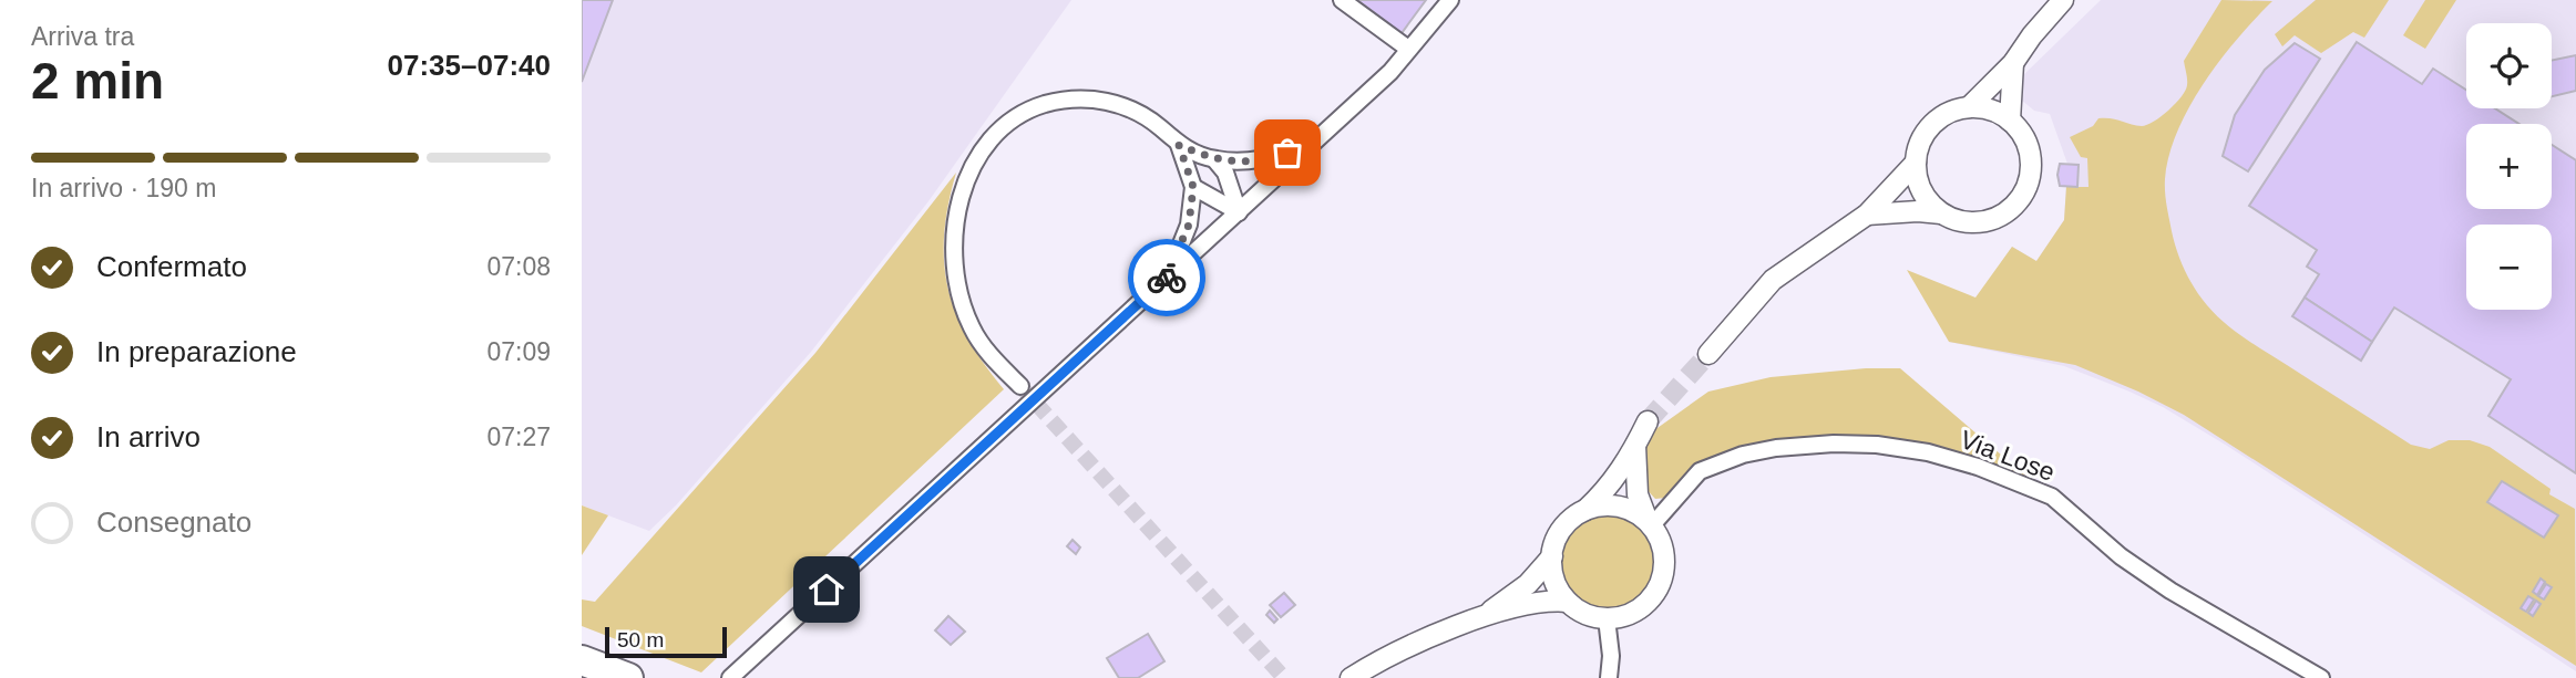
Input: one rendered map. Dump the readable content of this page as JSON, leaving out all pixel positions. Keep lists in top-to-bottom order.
{
  "streets": {
    "street": ["Via Lose"]
  },
  "scale_bar": "50 m",
  "page": {
    "heading": ["2 min", "Arriva tra", "07:35–07:40"],
    "map_buttons": ["+", "−"],
    "bar": "In arrivo · 190 m",
    "list": [
      ["Confermato", "07:08"],
      ["In preparazione", "07:09"],
      ["In arrivo", "07:27"],
      "Consegnato"
    ],
    "scale": "50 m"
  }
}
